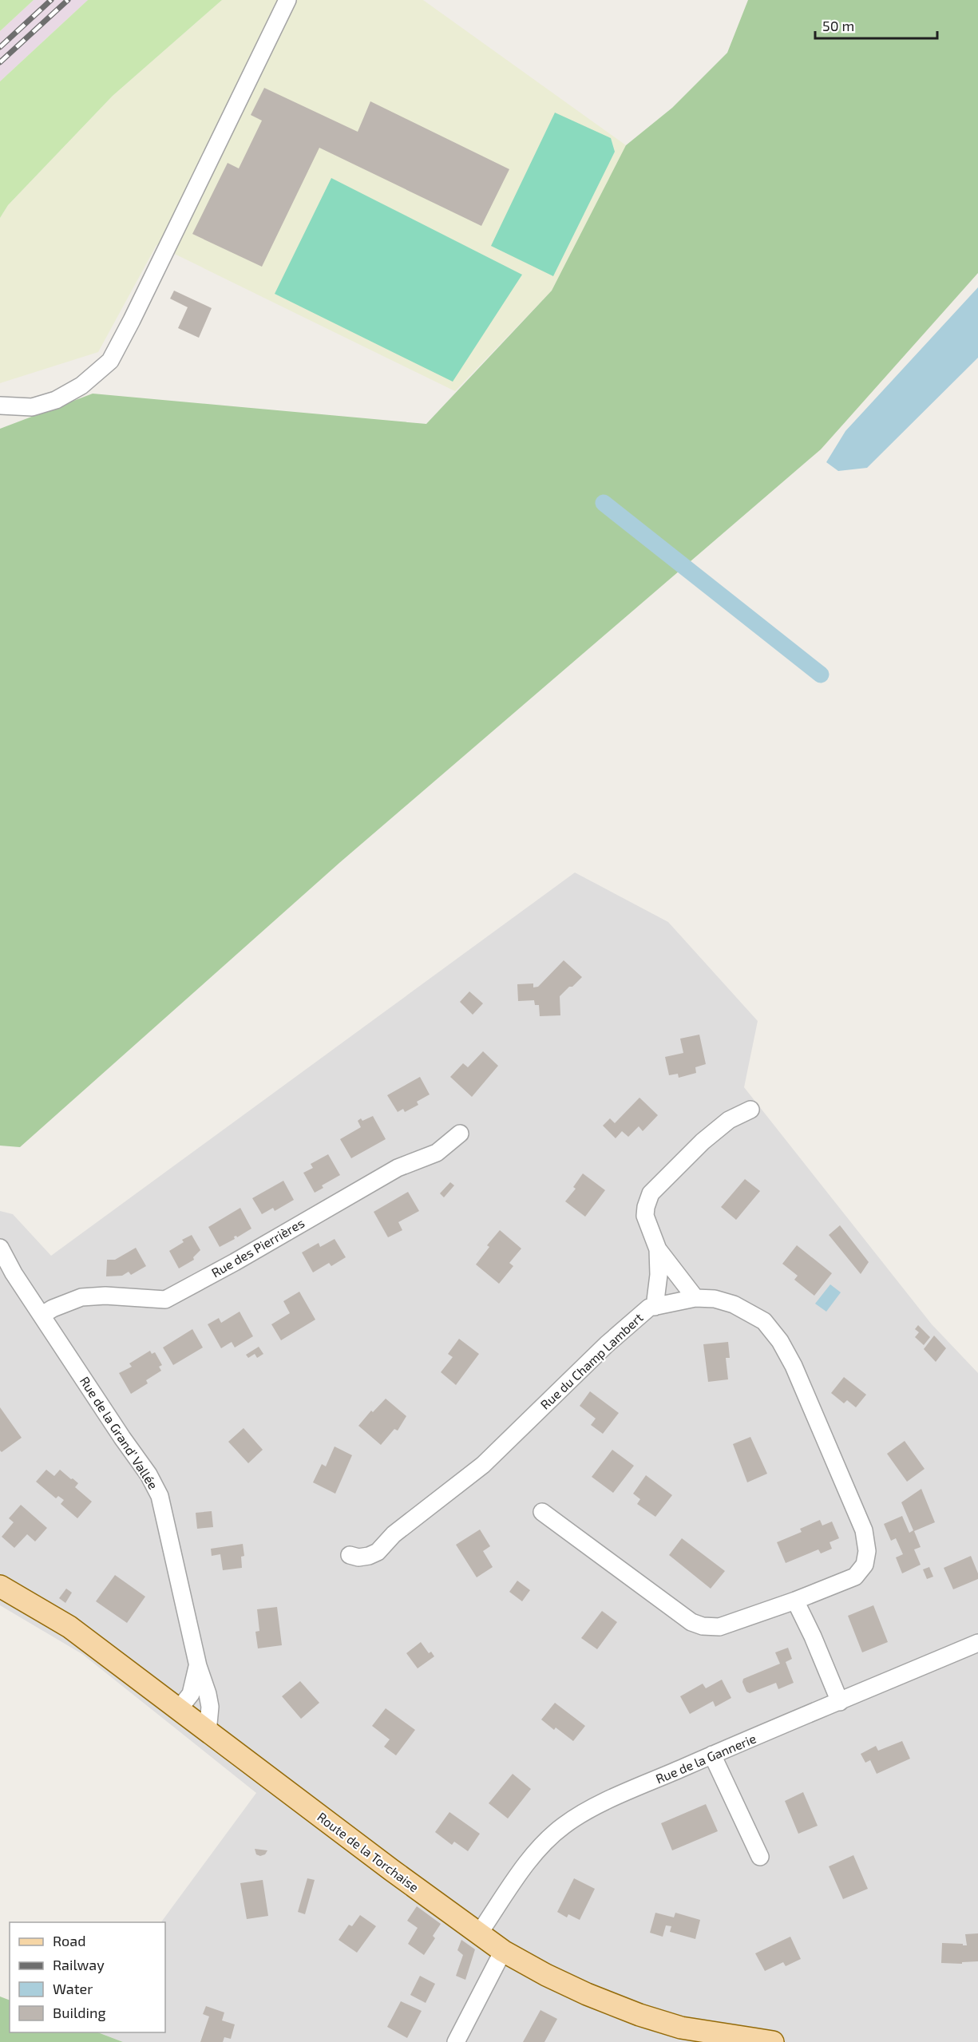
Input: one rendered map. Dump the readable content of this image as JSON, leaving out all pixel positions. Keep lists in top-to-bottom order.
{
  "streets": {
    "main road": ["Route de la Torchaise"],
    "street": [
      "Rue des Pierrières",
      "Rue du Champ Lambert",
      "Rue de la Grand’ Vallée",
      "Rue de la Gannerie"
    ]
  },
  "crossings": [
    ["Rue des Pierrières", "Rue de la Grand’ Vallée"],
    ["Rue de la Grand’ Vallée", "Route de la Torchaise"],
    ["Rue de la Gannerie", "Route de la Torchaise"]
  ],
  "legend": [
    "Road",
    "Railway",
    "Water",
    "Building"
  ],
  "scale_bar": "50 m"
}
